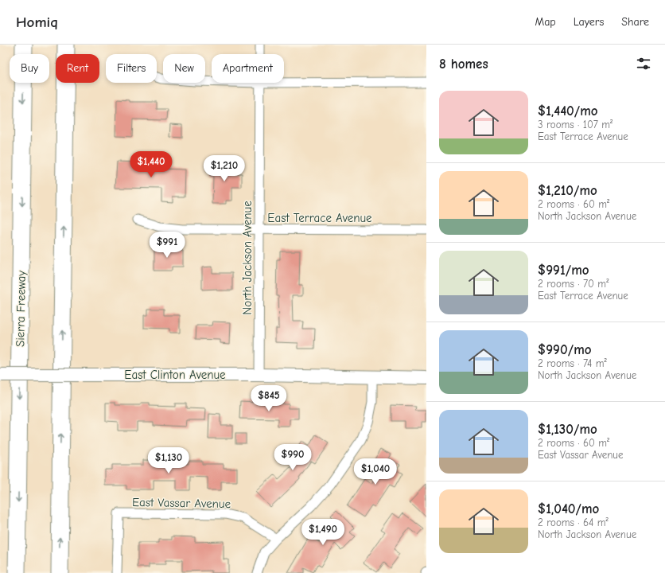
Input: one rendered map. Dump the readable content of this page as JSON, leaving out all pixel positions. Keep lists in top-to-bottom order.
{
  "streets": {
    "highway": ["Sierra Freeway"],
    "main road": ["East Clinton Avenue"],
    "street": ["East Terrace Avenue", "North Jackson Avenue", "East Vassar Avenue"]
  },
  "crossings": [
    ["East Terrace Avenue", "North Jackson Avenue"],
    ["North Jackson Avenue", "East Clinton Avenue"]
  ],
  "page": {
    "header": "Homiq",
    "nav": ["Map", "Layers", "Share"],
    "heading": "8 homes",
    "chip": [
      "Buy",
      "Rent",
      "Filters",
      "New",
      "Apartment"
    ],
    "list": [
      {
        "name": "$1,440/mo",
        "note": "3 rooms · 107 m² · East Terrace Avenue"
      },
      {
        "name": "$1,210/mo",
        "note": "2 rooms · 60 m² · North Jackson Avenue"
      },
      {
        "name": "$991/mo",
        "note": "2 rooms · 70 m² · East Terrace Avenue"
      },
      {
        "name": "$990/mo",
        "note": "2 rooms · 74 m² · North Jackson Avenue"
      },
      {
        "name": "$1,130/mo",
        "note": "2 rooms · 60 m² · East Vassar Avenue"
      },
      {
        "name": "$1,040/mo",
        "note": "2 rooms · 64 m² · North Jackson Avenue"
      }
    ],
    "price": [
      "$1,440",
      "$1,210",
      "$991",
      "$845",
      "$990",
      "$1,130",
      "$1,040",
      "$1,490"
    ]
  }
}
